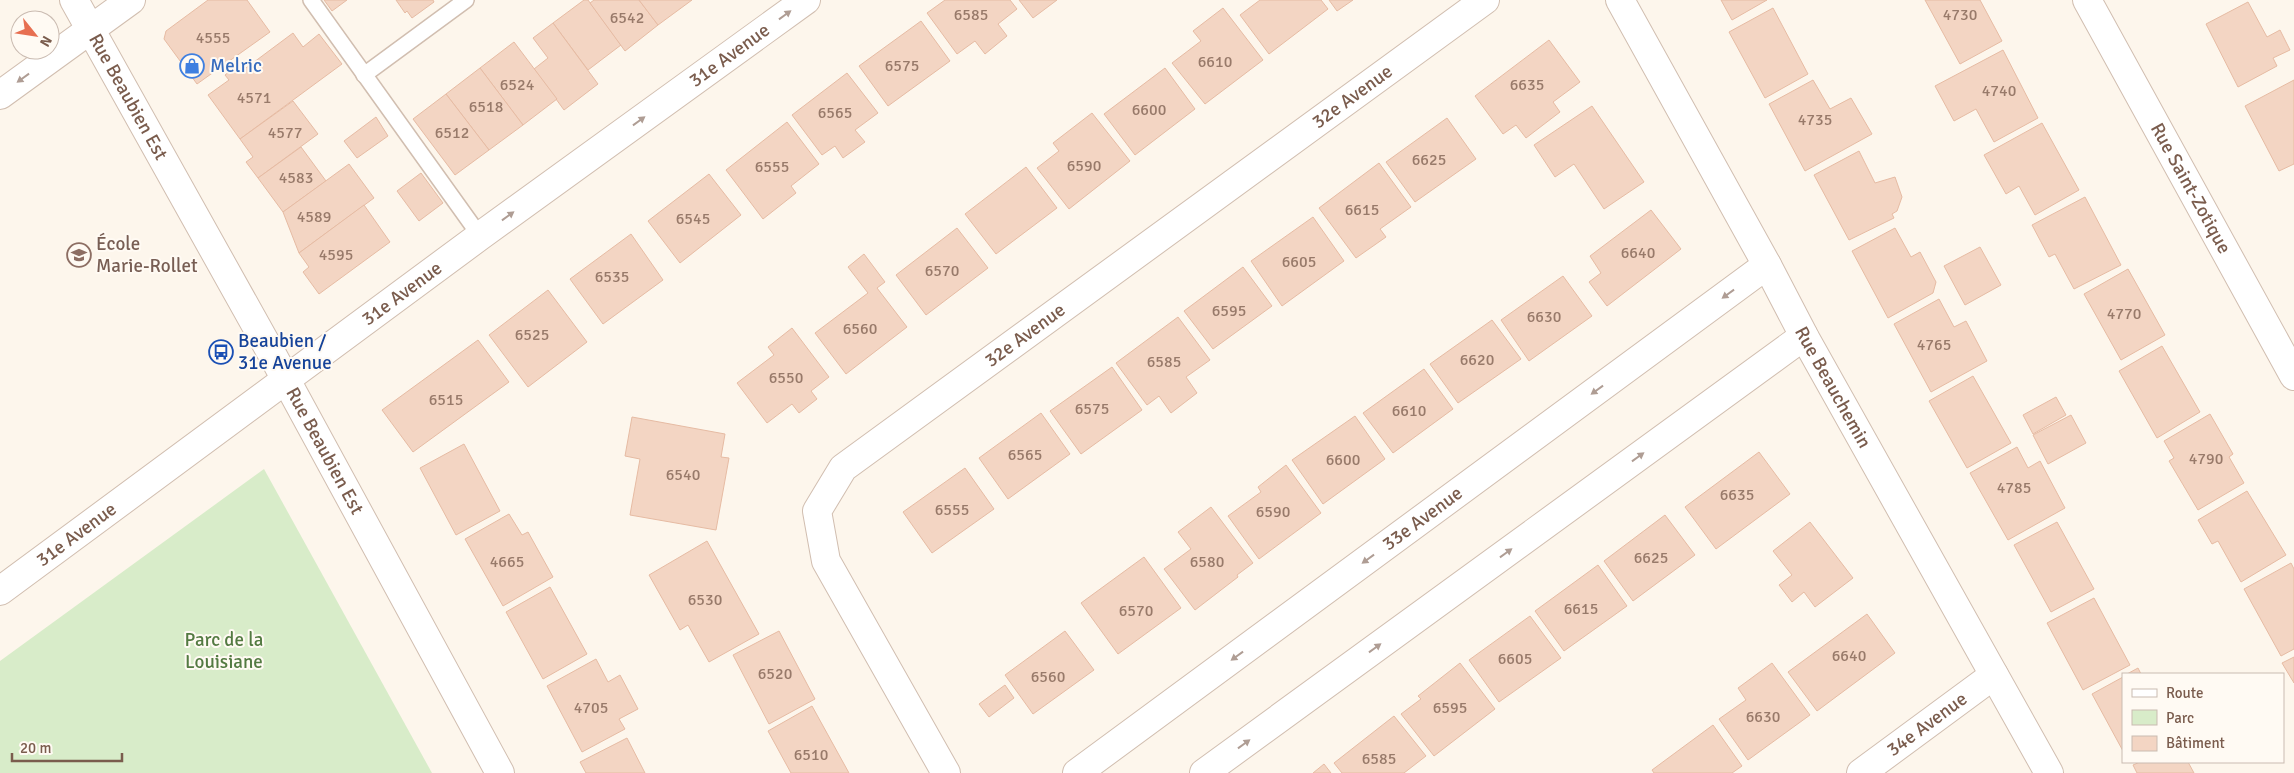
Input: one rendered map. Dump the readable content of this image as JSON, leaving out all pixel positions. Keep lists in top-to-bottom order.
{
  "streets": {
    "street": [
      "31e Avenue",
      "Rue Beaubien Est",
      "32e Avenue",
      "Rue Saint-Zotique",
      "Rue Beauchemin",
      "33e Avenue",
      "34e Avenue"
    ]
  },
  "crossings": [
    ["31e Avenue", "Rue Beaubien Est"],
    ["Rue Beauchemin", "33e Avenue"],
    ["Rue Beauchemin", "34e Avenue"]
  ],
  "one_way": ["31e Avenue"],
  "parks": ["Parc de la Louisiane"],
  "places": {
    "shop": ["Melric"],
    "school or university": ["École Marie-Rollet"],
    "bus stop": ["Beaubien / 31e Avenue"]
  },
  "house_numbers": [
    "6585",
    "4730",
    "6542",
    "4555",
    "6610",
    "6575",
    "6524",
    "6635",
    "4740",
    "4571",
    "6518",
    "6600",
    "6565",
    "4735",
    "4577",
    "6512",
    "6625",
    "6590",
    "6555",
    "4583",
    "6615",
    "4589",
    "6545",
    "6640",
    "4595",
    "6605",
    "6570",
    "6535",
    "6595",
    "4770",
    "6630",
    "6560",
    "6525",
    "4765",
    "6620",
    "6585",
    "6550",
    "6515",
    "6575",
    "6610",
    "6565",
    "4790",
    "6600",
    "6540",
    "4785",
    "6635",
    "6555",
    "6590",
    "6625",
    "4665",
    "6580",
    "6530",
    "6615",
    "6570",
    "6640",
    "6605",
    "6520",
    "6560",
    "4705",
    "6595",
    "6630",
    "6510",
    "6585"
  ],
  "legend": ["Route", "Parc", "Bâtiment"],
  "scale_bar": "20 m",
  "north": "bottom right"
}
